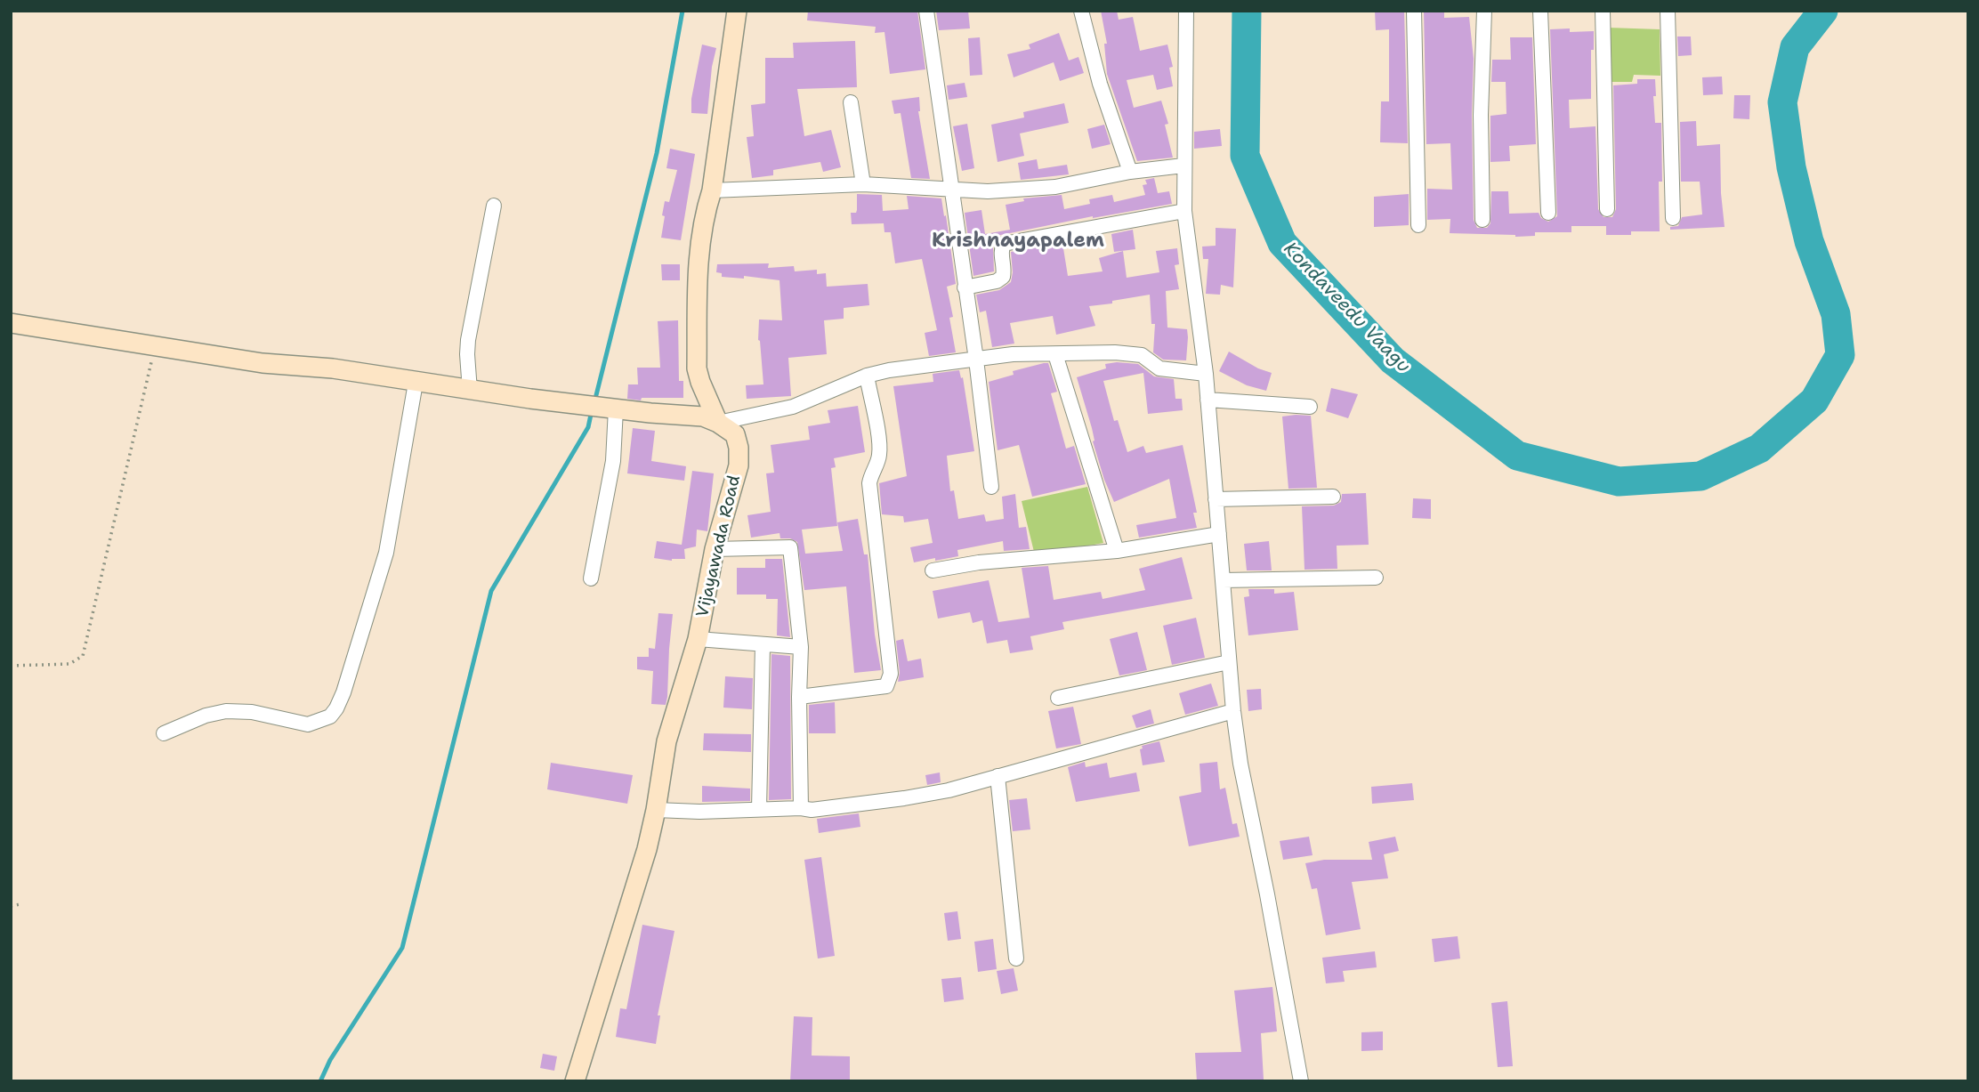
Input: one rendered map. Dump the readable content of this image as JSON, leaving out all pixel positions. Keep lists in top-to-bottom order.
{
  "streets": {
    "main road": ["Vijayawada Road"]
  },
  "districts": ["Krishnayapalem"],
  "water": ["Kondaveedu Vaagu"]
}
